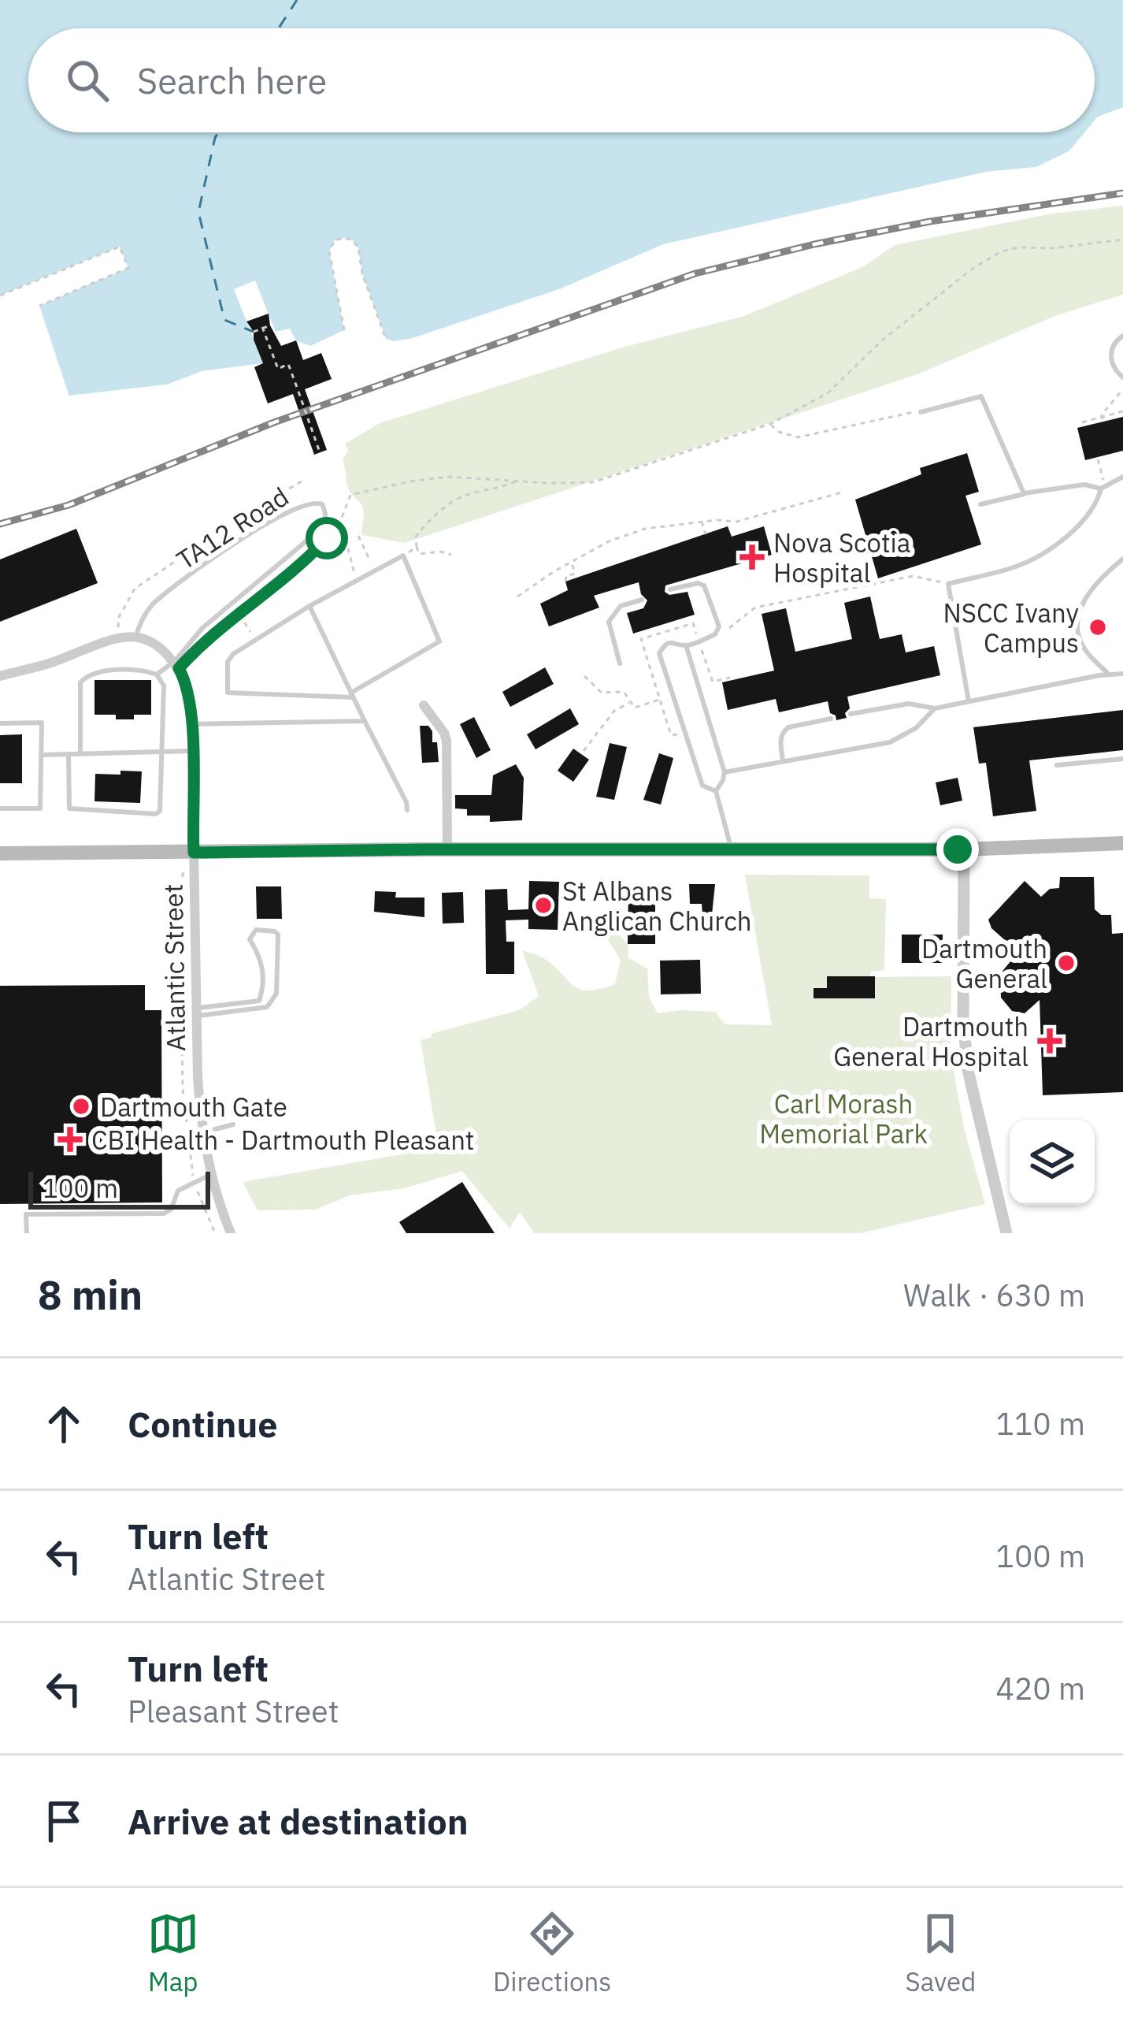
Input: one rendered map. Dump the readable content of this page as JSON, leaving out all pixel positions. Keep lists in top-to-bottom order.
{
  "streets": {
    "street": ["Atlantic Street"],
    "lane": ["TA12 Road"]
  },
  "crossings": [
    ["TA12 Road", "Atlantic Street"]
  ],
  "parks": ["Carl Morash Memorial Park"],
  "places": {
    "health": ["Nova Scotia Hospital", "Dartmouth General Hospital", "CBI Health - Dartmouth Pleasant"],
    "other": [
      "NSCC Ivany Campus",
      "St Albans Anglican Church",
      "Dartmouth General",
      "Dartmouth Gate"
    ]
  },
  "scale_bar": "100 m",
  "page": {
    "search": "Search here",
    "scale": "100 m",
    "heading": ["8 min", "Walk · 630 m"],
    "list": [
      ["Continue", "110 m"],
      ["Turn left", "Atlantic Street", "100 m"],
      ["Turn left", "Pleasant Street", "420 m"],
      "Arrive at destination"
    ],
    "nav": ["Map", "Directions", "Saved"]
  }
}
